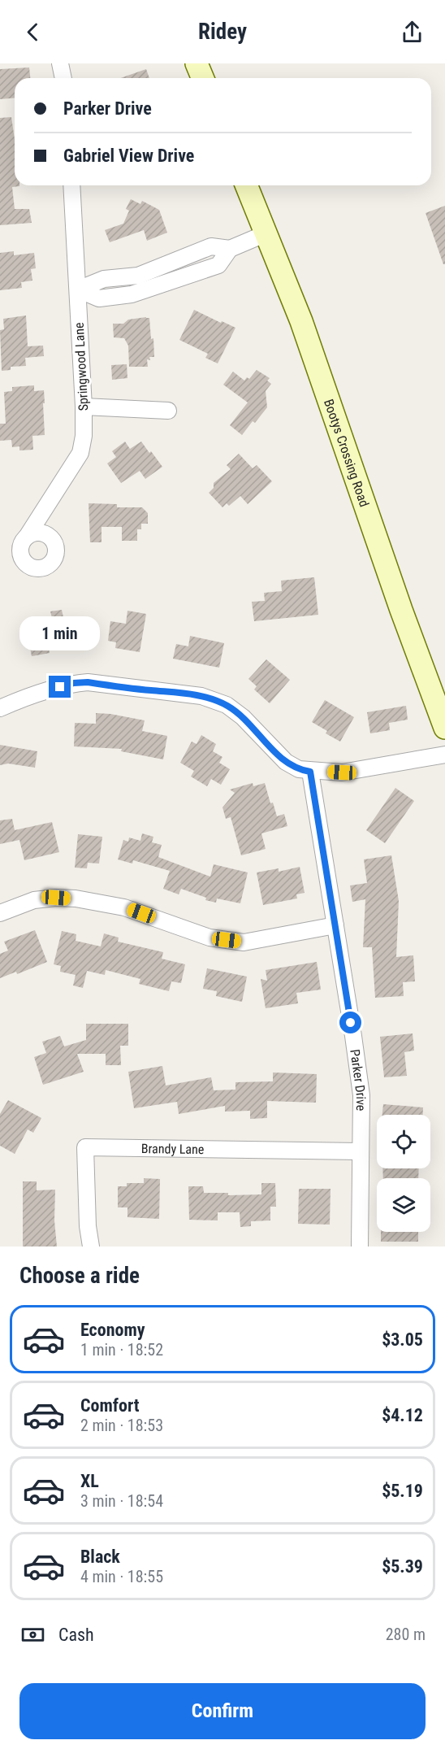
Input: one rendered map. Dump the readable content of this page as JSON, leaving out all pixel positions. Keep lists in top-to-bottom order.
{
  "streets": {
    "street": [
      "Springwood Lane",
      "Bootys Crossing Road",
      "Parker Drive",
      "Brandy Lane"
    ]
  },
  "crossings": [
    ["Parker Drive", "Brandy Lane"]
  ],
  "page": {
    "header": "Ridey",
    "banner": ["Parker Drive", "Gabriel View Drive"],
    "bubble": "1 min",
    "heading": "Choose a ride",
    "list": [
      {
        "name": "Economy",
        "note": "1 min · 18:52",
        "value": "$3.05"
      },
      {
        "name": "Comfort",
        "note": "2 min · 18:53",
        "value": "$4.12"
      },
      {
        "name": "XL",
        "note": "3 min · 18:54",
        "value": "$5.19"
      },
      {
        "name": "Black",
        "note": "4 min · 18:55",
        "value": "$5.39"
      }
    ],
    "pay": ["Cash", "280 m"],
    "buttons": "Confirm"
  }
}
